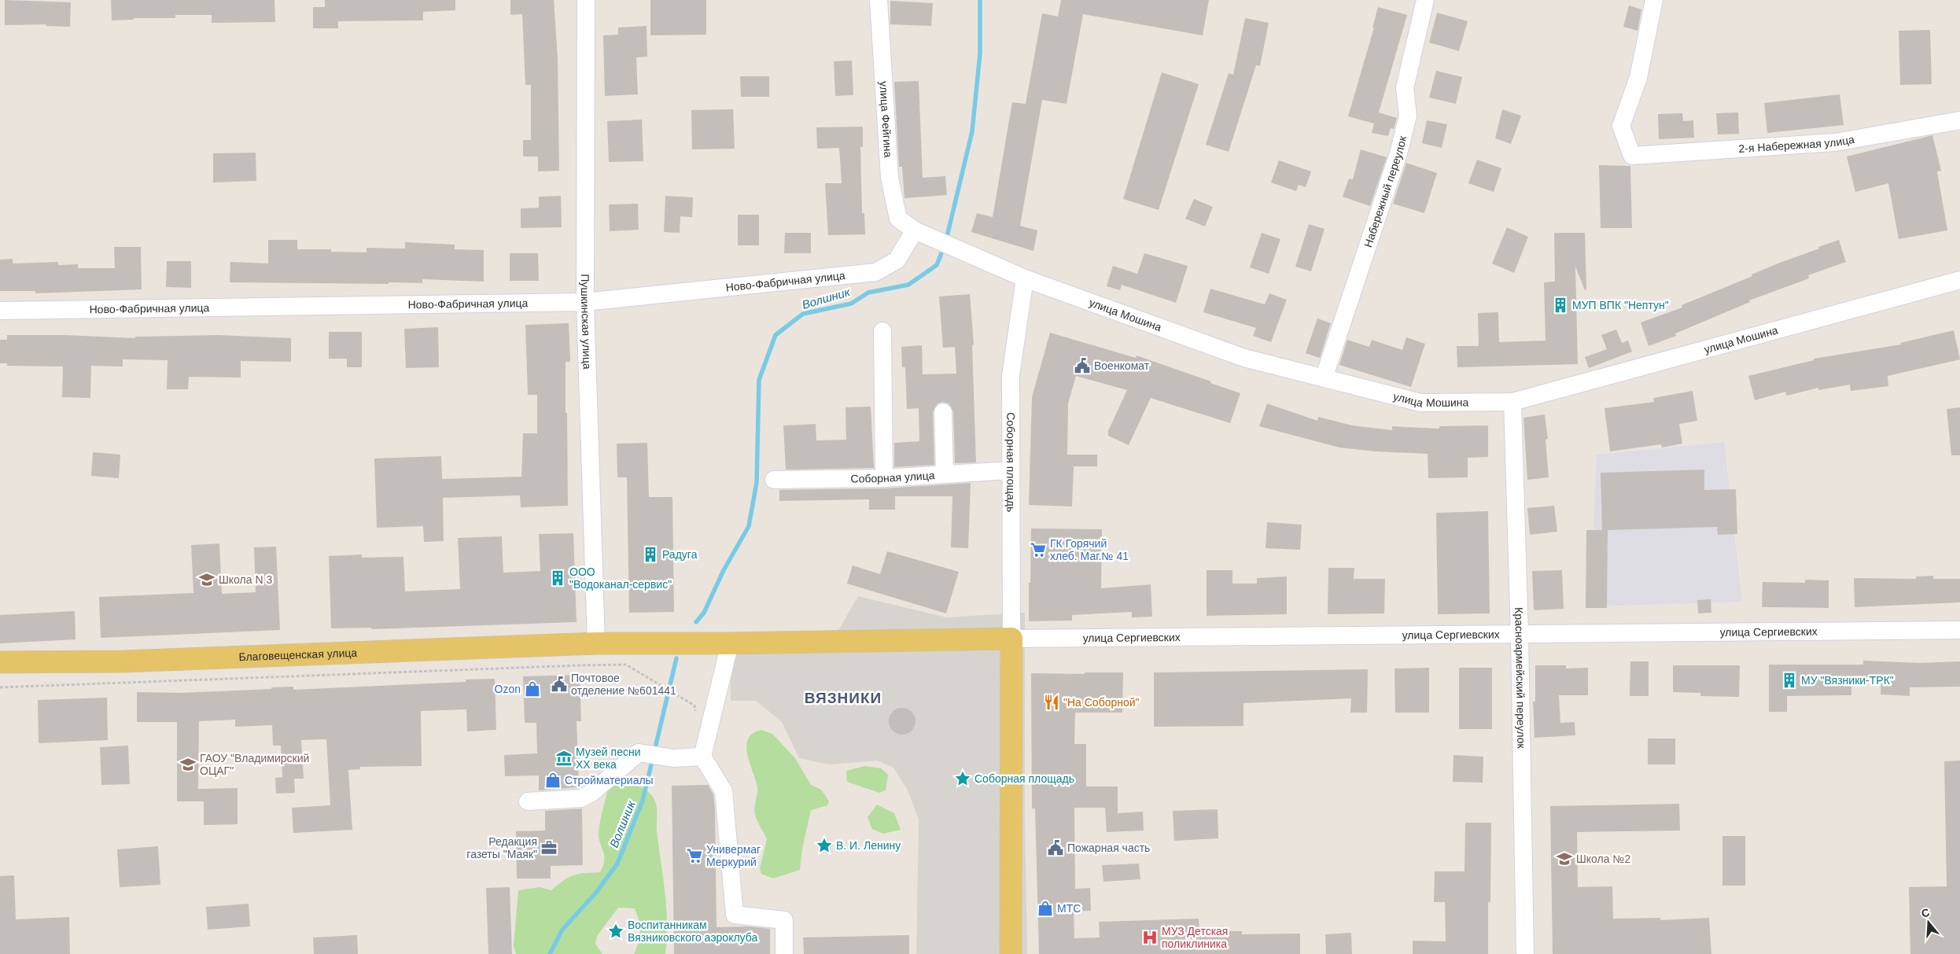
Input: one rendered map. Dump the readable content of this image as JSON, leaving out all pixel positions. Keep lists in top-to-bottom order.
{
  "streets": {
    "main road": ["Соборная площадь", "Благовещенская улица"],
    "street": [
      "улица Фейгина",
      "2-я Набережная улица",
      "Набережный переулок",
      "Ново-Фабричная улица",
      "улица Мошина",
      "Пушкинская улица",
      "Соборная улица",
      "улица Сергиевских",
      "Красноармейский переулок"
    ]
  },
  "crossings": [
    ["улица Фейгина", "Ново-Фабричная улица"],
    ["улица Фейгина", "улица Мошина"],
    ["Набережный переулок", "улица Мошина"],
    ["Ново-Фабричная улица", "улица Мошина"],
    ["Ново-Фабричная улица", "Пушкинская улица"],
    ["улица Мошина", "Соборная площадь"],
    ["улица Мошина", "Красноармейский переулок"],
    ["Пушкинская улица", "Благовещенская улица"],
    ["Соборная площадь", "Соборная улица"],
    ["Соборная площадь", "улица Сергиевских"],
    ["Соборная площадь", "Благовещенская улица"],
    ["улица Сергиевских", "Благовещенская улица"],
    ["улица Сергиевских", "Красноармейский переулок"]
  ],
  "districts": ["ВЯЗНИКИ"],
  "water": ["Волшник"],
  "places": {
    "building": [
      "МУП ВПК \"Нептун\"",
      "Радуга",
      "ООО \"Водоканал-сервис\"",
      "МУ \"Вязники-ТРК\""
    ],
    "public building": ["Военкомат", "Почтовое отделение №601441", "Пожарная часть"],
    "supermarket": ["ГК Горячий хлеб. Маг.№ 41", "Универмаг Меркурий"],
    "school or university": ["Школа N 3", "ГАОУ \"Владимирский ОЦАГ\"", "Школа №2"],
    "shop": ["Ozon", "Стройматериалы", "МТС"],
    "restaurant": ["\"На Соборной\""],
    "museum": ["Музей песни XX века"],
    "place": ["Соборная площадь", "В. И. Ленину", "Воспитанникам Вязниковского аэроклуба"],
    "office": ["Редакция газеты \"Маяк\""],
    "hospital": ["МУЗ Детская поликлиника"]
  },
  "north": "top"
}
